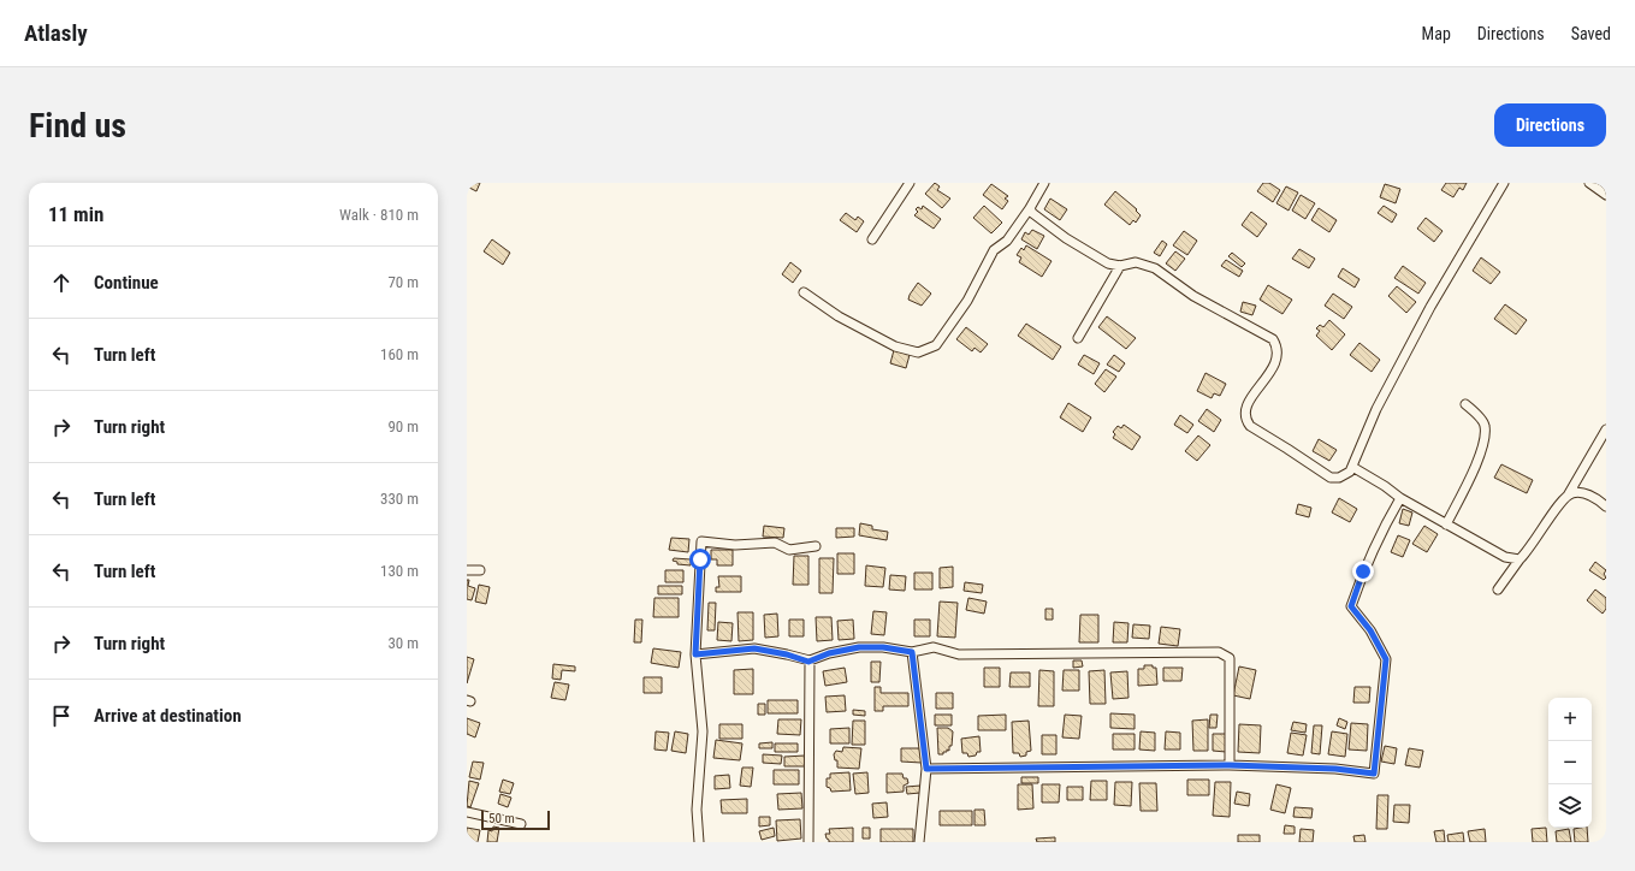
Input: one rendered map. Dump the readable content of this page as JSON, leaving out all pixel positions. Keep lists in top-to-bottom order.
{
  "scale_bar": "50 m",
  "page": {
    "header": "Atlasly",
    "nav": ["Map", "Directions", "Saved"],
    "buttons": "Directions",
    "title": "Find us",
    "heading": ["11 min", "Walk · 810 m"],
    "list": [
      ["Continue", "70 m"],
      ["Turn left", "160 m"],
      ["Turn right", "90 m"],
      ["Turn left", "330 m"],
      ["Turn left", "130 m"],
      ["Turn right", "30 m"],
      "Arrive at destination"
    ],
    "map_buttons": ["+", "−"],
    "scale": "50 m"
  }
}
